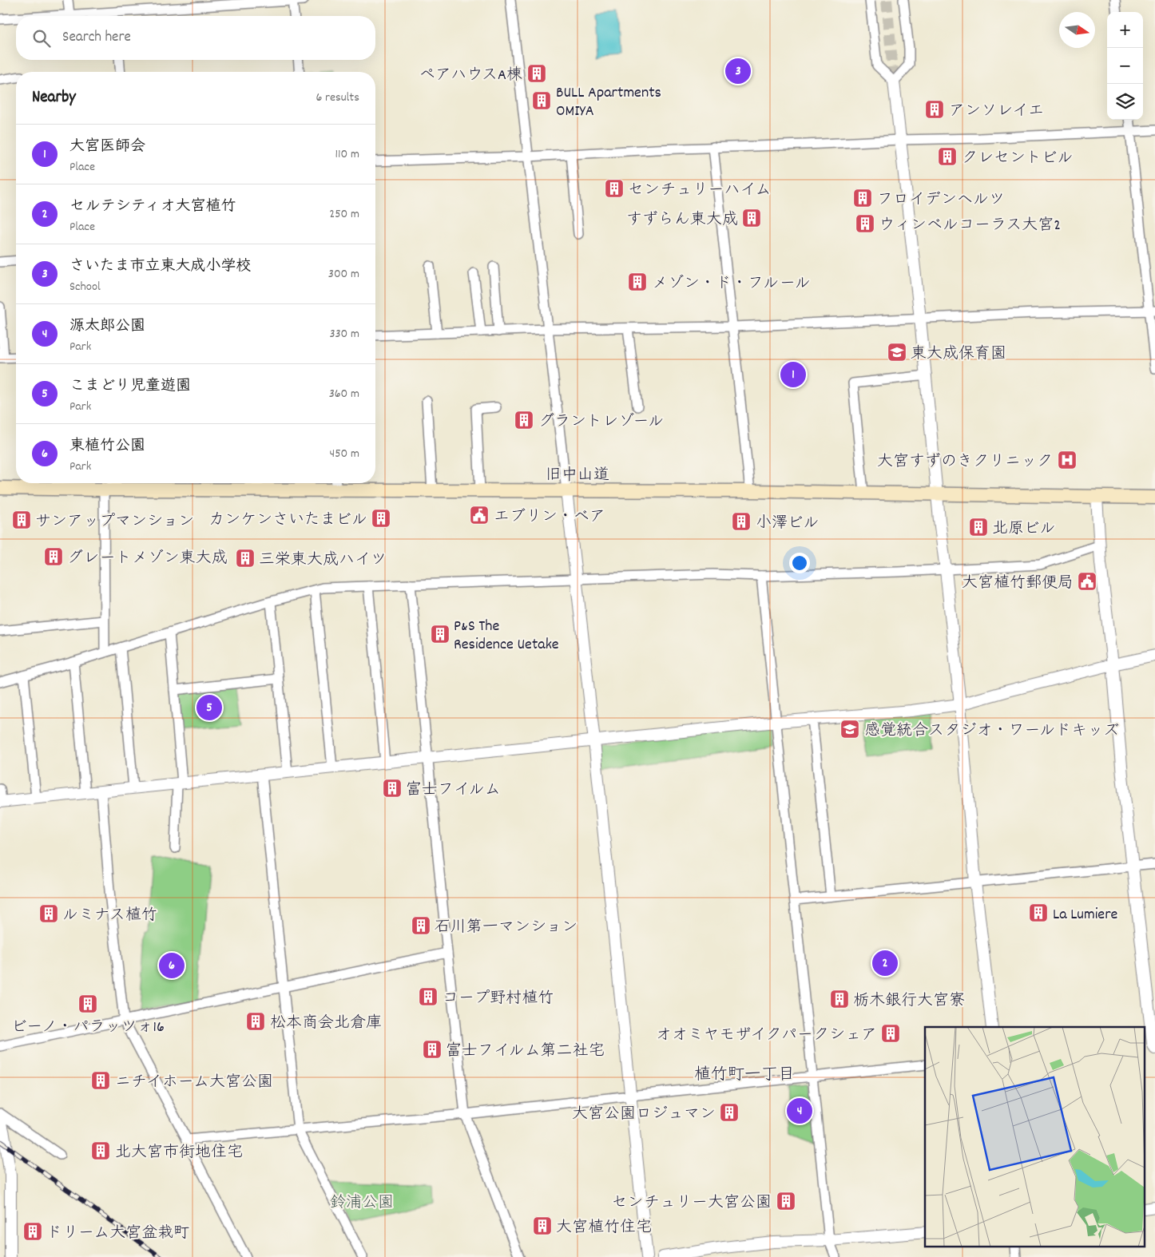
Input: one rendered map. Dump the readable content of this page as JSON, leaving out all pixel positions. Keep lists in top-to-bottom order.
{
  "streets": {
    "main road": ["旧中山道"]
  },
  "districts": ["植竹町一丁目"],
  "parks": ["鈴浦公園"],
  "places": {
    "building": [
      "ペアハウスA棟",
      "BULL Apartments OMIYA",
      "アンソレイエ",
      "クレセントビル",
      "センチュリーハイム",
      "フロイデンヘルツ",
      "すずらん東大成",
      "ウィンベルコーラス大宮2",
      "メゾン・ド・フルール",
      "グラントレゾール",
      "カンケンさいたまビル",
      "サンアップマンション",
      "小澤ビル",
      "北原ビル",
      "グレートメゾン東大成",
      "三栄東大成ハイツ",
      "P&S The Residence Uetake",
      "富士フイルム",
      "La Lumiere",
      "ルミナス植竹",
      "石川第一マンション",
      "コープ野村植竹",
      "栃木銀行大宮寮",
      "ビーノ・パラッツォ16",
      "松本商会北倉庫",
      "オオミヤモザイクパークシェア",
      "富士フイルム第二社宅",
      "ニチイホーム大宮公園",
      "大宮公園ロジュマン",
      "北大宮市街地住宅",
      "センチュリー大宮公園",
      "大宮植竹住宅",
      "ドリーム大宮盆栽町"
    ],
    "school or university": ["東大成保育園", "感覚統合スタジオ・ワールドキッズ"],
    "hospital": ["大宮すずのきクリニック"],
    "public building": ["エブリン・ベア", "大宮植竹郵便局"]
  },
  "north": "right",
  "page": {
    "map_buttons": ["+", "−"],
    "search": "Search here",
    "pins": [
      "3",
      "1",
      "5",
      "2",
      "6",
      "4"
    ],
    "heading": ["Nearby", "6 results"],
    "list": [
      {
        "mark": "1",
        "name": "大宮医師会",
        "note": "Place",
        "value": "110 m"
      },
      {
        "mark": "2",
        "name": "セルテシティオ大宮植竹",
        "note": "Place",
        "value": "250 m"
      },
      {
        "mark": "3",
        "name": "さいたま市立東大成小学校",
        "note": "School",
        "value": "300 m"
      },
      {
        "mark": "4",
        "name": "源太郎公園",
        "note": "Park",
        "value": "330 m"
      },
      {
        "mark": "5",
        "name": "こまどり児童遊園",
        "note": "Park",
        "value": "360 m"
      },
      {
        "mark": "6",
        "name": "東植竹公園",
        "note": "Park",
        "value": "450 m"
      }
    ]
  }
}
